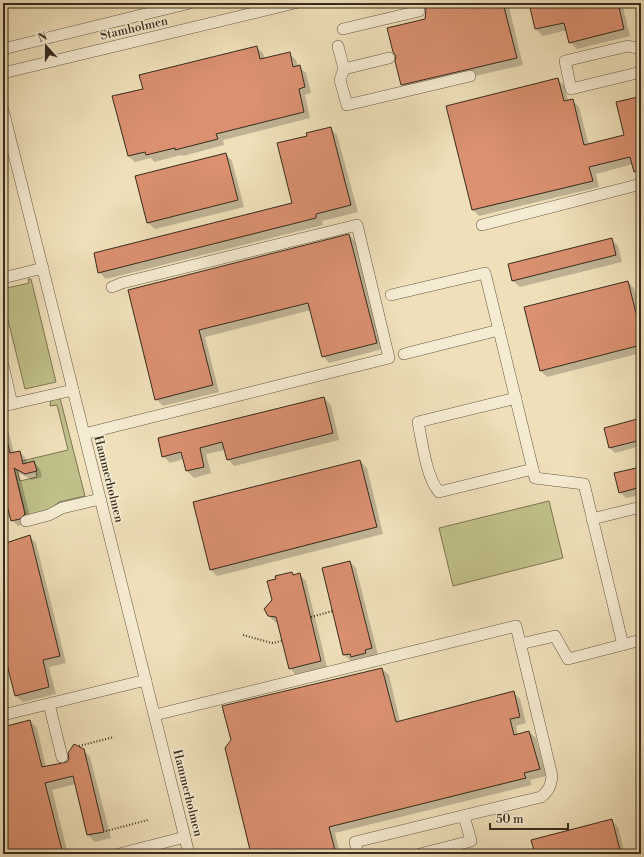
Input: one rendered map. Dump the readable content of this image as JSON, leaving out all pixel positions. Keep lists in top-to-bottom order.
{
  "streets": {
    "street": ["Stamholmen", "Hammerholmen"]
  },
  "scale_bar": "50 m",
  "north": "top"
}
